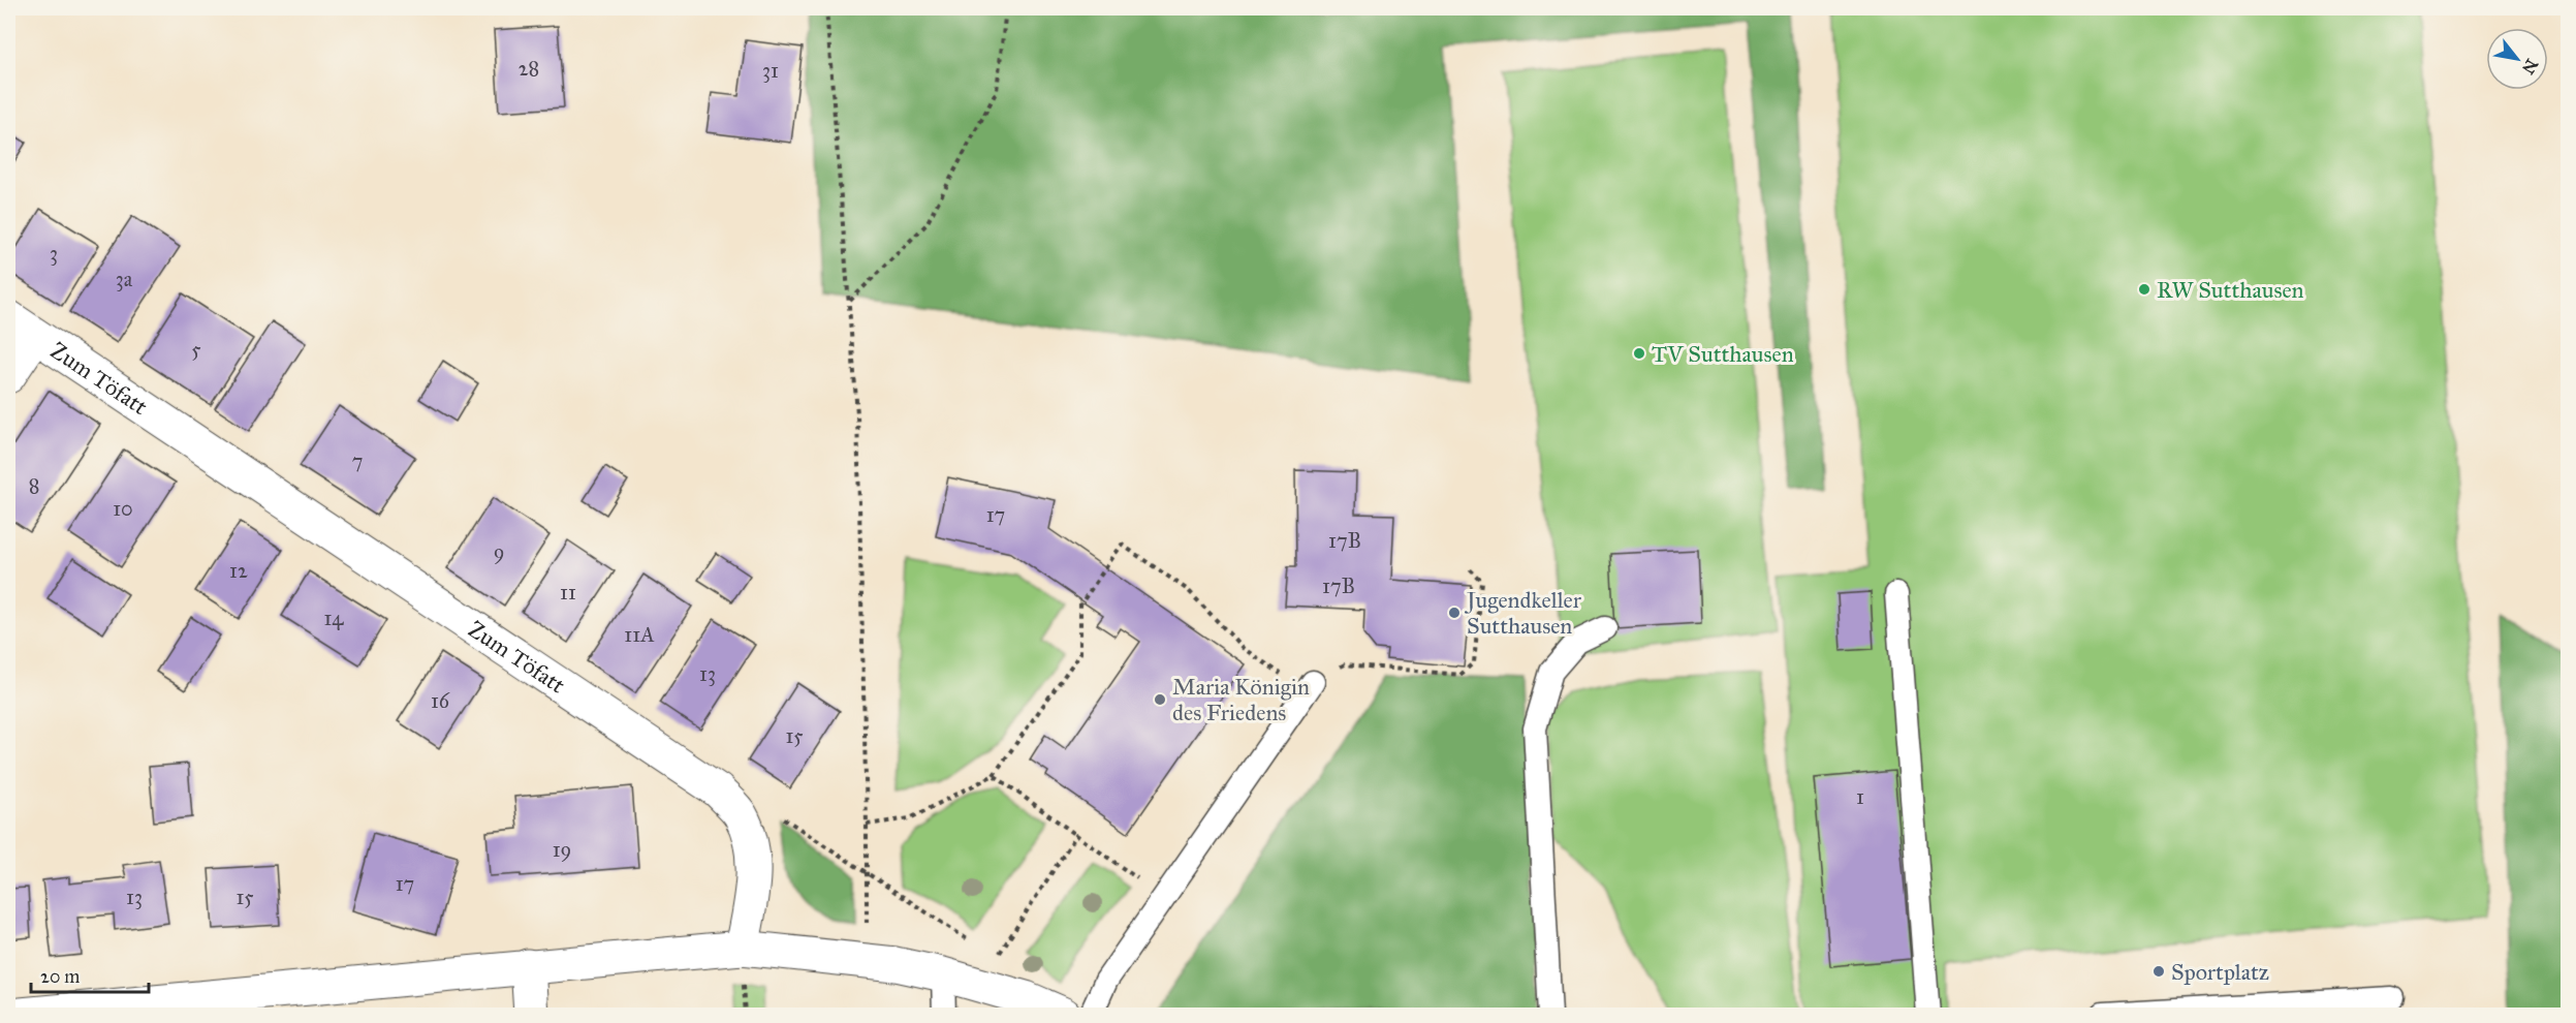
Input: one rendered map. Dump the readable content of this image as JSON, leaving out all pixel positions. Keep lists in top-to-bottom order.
{
  "streets": {
    "street": ["Zum Töfatt"]
  },
  "places": [
    "RW Sutthausen",
    "TV Sutthausen",
    "Jugendkeller Sutthausen",
    "Maria Königin des Friedens",
    "Sportplatz"
  ],
  "house_numbers": [
    "28",
    "31",
    "3",
    "3a",
    "5",
    "7",
    "8",
    "10",
    "17",
    "17B",
    "9",
    "12",
    "17B",
    "11",
    "14",
    "11A",
    "13",
    "16",
    "15",
    "1",
    "19",
    "17",
    "13",
    "15"
  ],
  "scale_bar": "20 m",
  "north": "bottom right"
}
